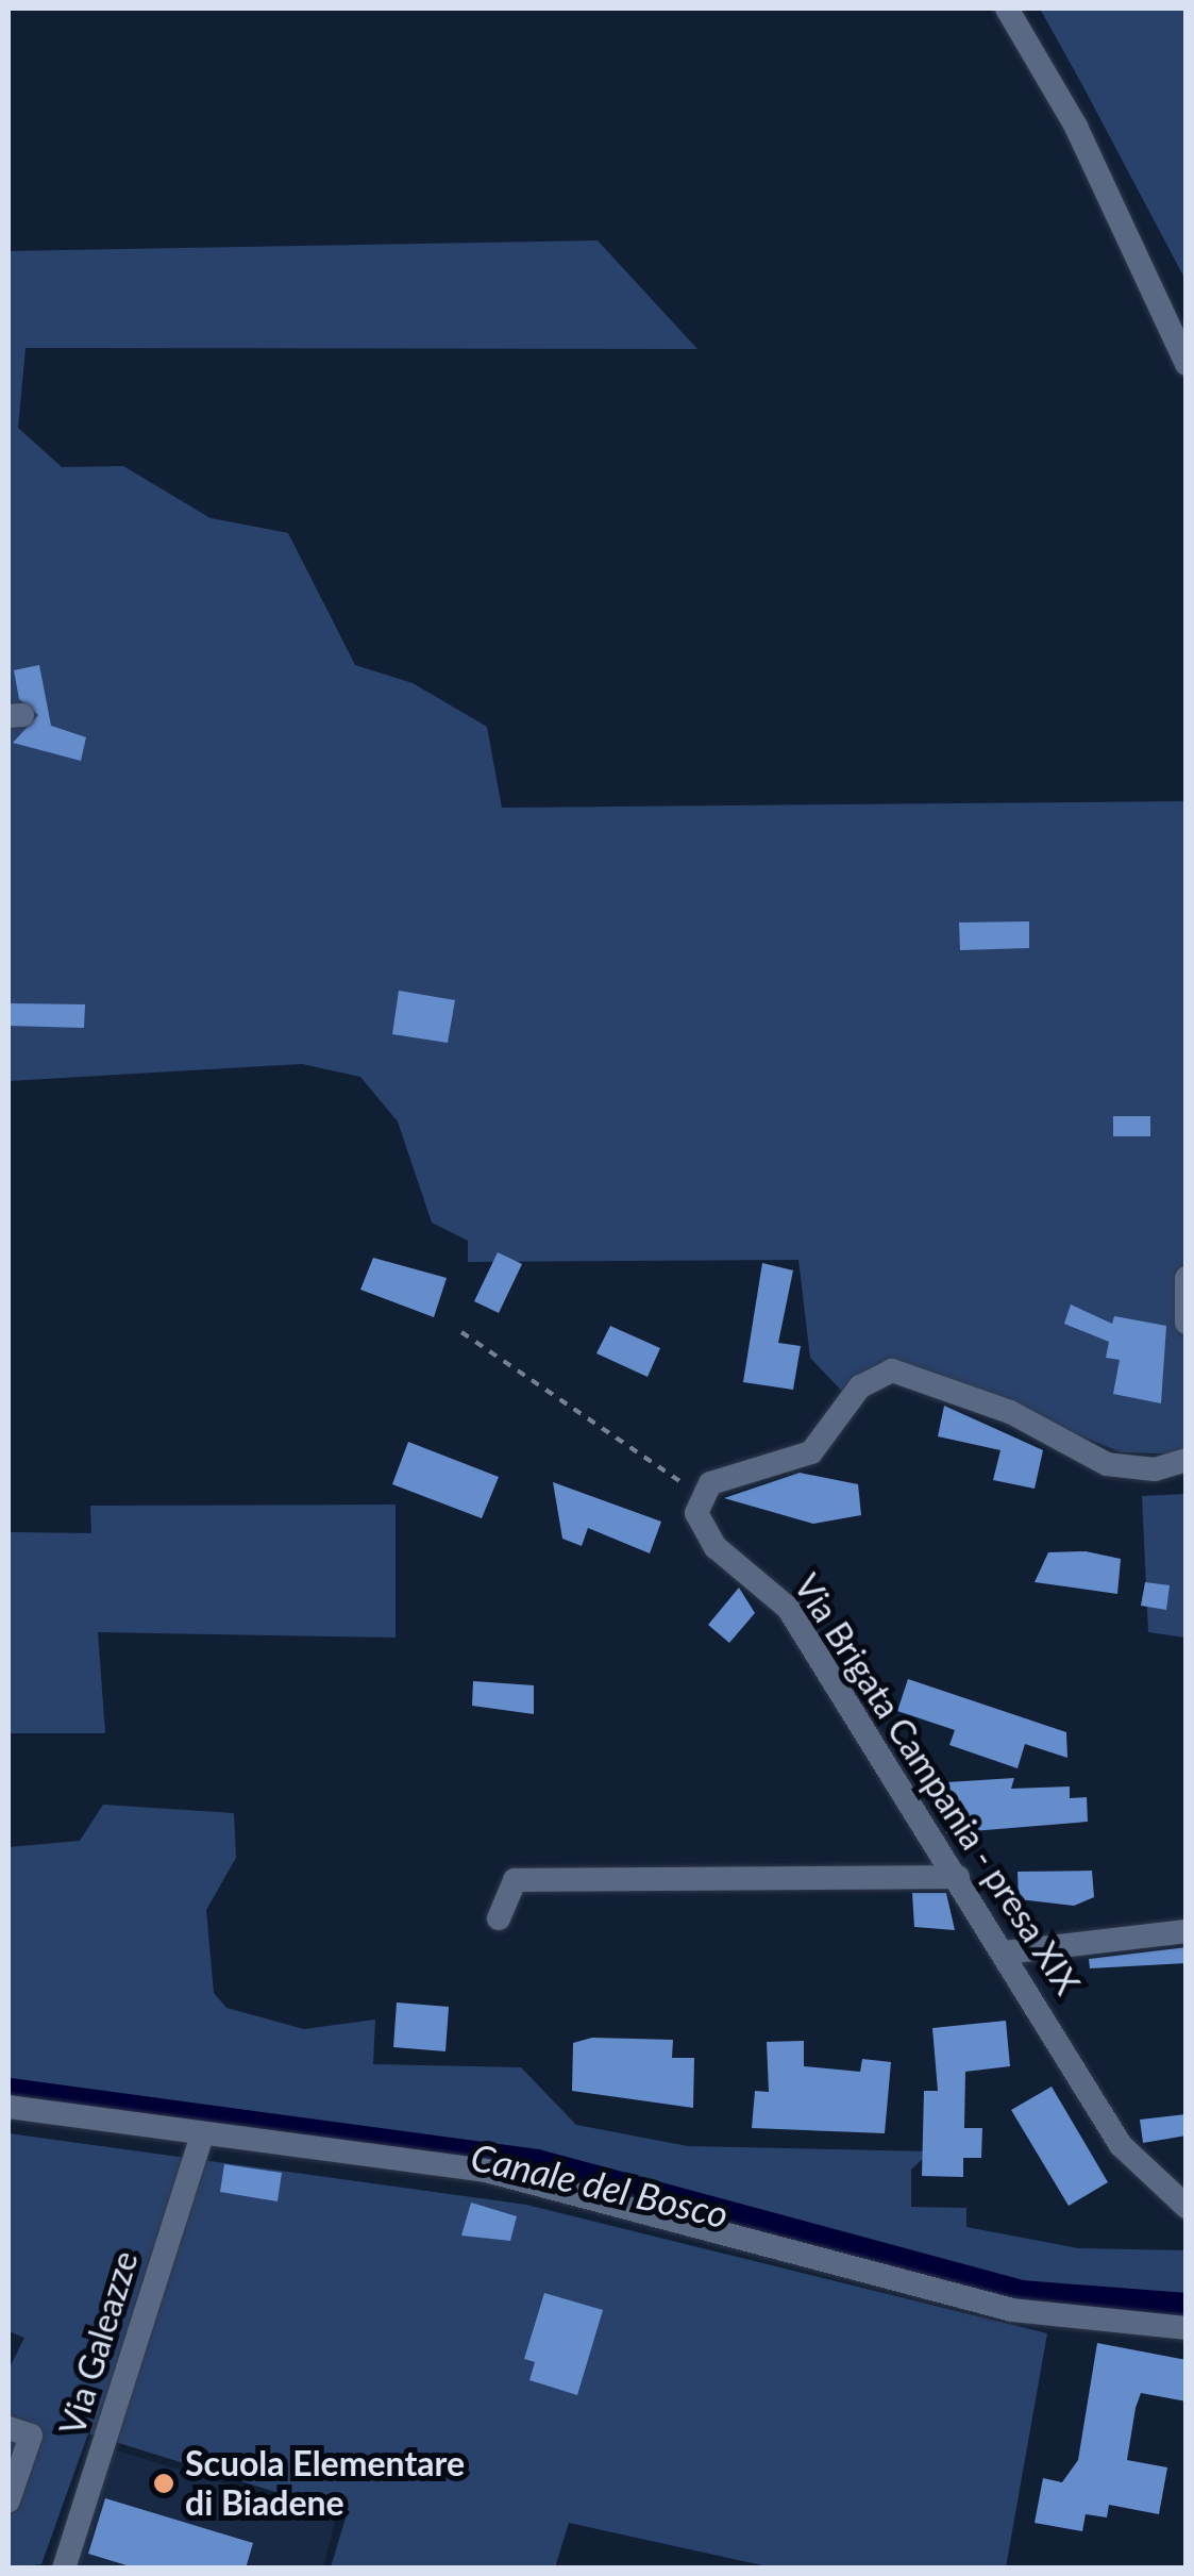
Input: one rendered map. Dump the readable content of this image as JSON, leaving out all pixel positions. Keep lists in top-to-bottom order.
{
  "streets": {
    "street": ["Via Brigata Campania - presa XIX", "Via Galeazze"]
  },
  "water": ["Canale del Bosco"],
  "places": ["Scuola Elementare di Biadene"]
}
